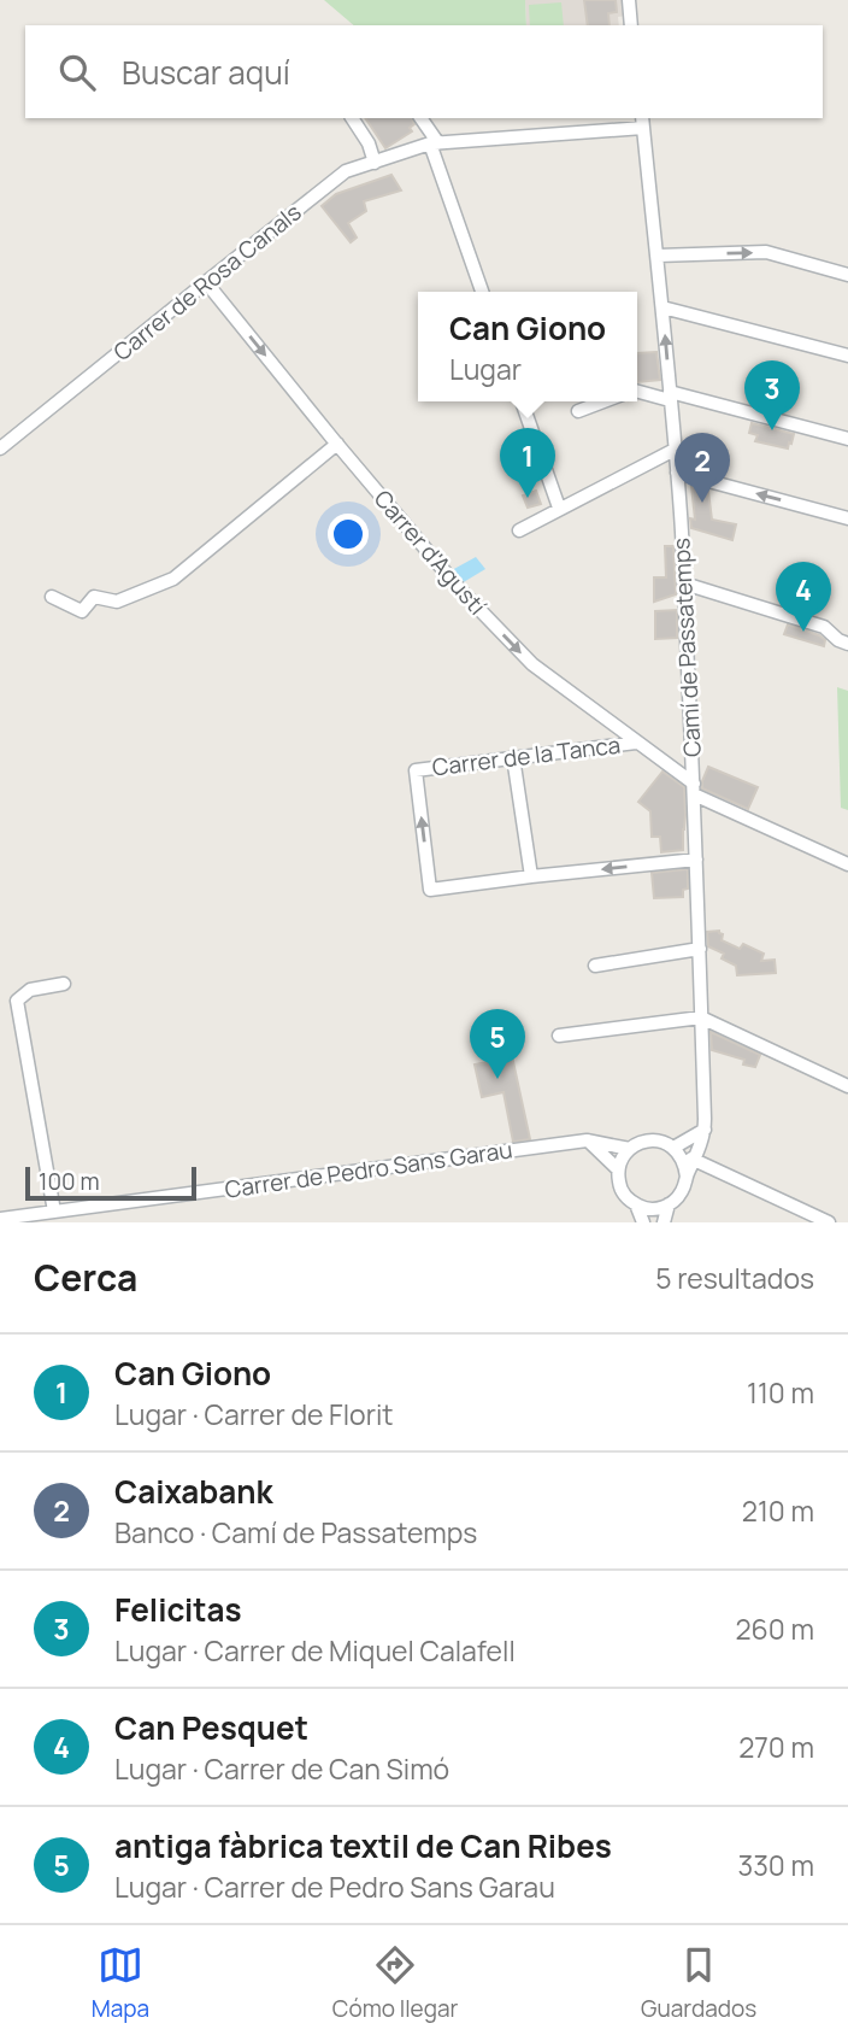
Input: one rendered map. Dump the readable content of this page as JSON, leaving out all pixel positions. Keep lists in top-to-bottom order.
{
  "streets": {
    "street": [
      "Carrer de Rosa Canals",
      "Carrer d'Agustí",
      "Camí de Passatemps",
      "Carrer de la Tanca",
      "Carrer de Pedro Sans Garau"
    ]
  },
  "crossings": [
    ["Carrer de Rosa Canals", "Carrer d'Agustí"],
    ["Carrer de Rosa Canals", "Camí de Passatemps"],
    ["Carrer d'Agustí", "Camí de Passatemps"],
    ["Carrer d'Agustí", "Carrer de la Tanca"],
    ["Camí de Passatemps", "Carrer de Pedro Sans Garau"]
  ],
  "one_way": ["Carrer d'Agustí"],
  "scale_bar": "100 m",
  "page": {
    "search": "Buscar aquí",
    "popup": ["Can Giono", "Lugar"],
    "pins": [
      "3",
      "1",
      "2",
      "4",
      "5"
    ],
    "scale": "100 m",
    "heading": ["Cerca", "5 resultados"],
    "list": [
      {
        "mark": "1",
        "name": "Can Giono",
        "note": "Lugar · Carrer de Florit",
        "value": "110 m"
      },
      {
        "mark": "2",
        "name": "Caixabank",
        "note": "Banco · Camí de Passatemps",
        "value": "210 m"
      },
      {
        "mark": "3",
        "name": "Felicitas",
        "note": "Lugar · Carrer de Miquel Calafell",
        "value": "260 m"
      },
      {
        "mark": "4",
        "name": "Can Pesquet",
        "note": "Lugar · Carrer de Can Simó",
        "value": "270 m"
      },
      {
        "mark": "5",
        "name": "antiga fàbrica textil de Can Ribes",
        "note": "Lugar · Carrer de Pedro Sans Garau",
        "value": "330 m"
      }
    ],
    "nav": ["Mapa", "Cómo llegar", "Guardados"]
  }
}
